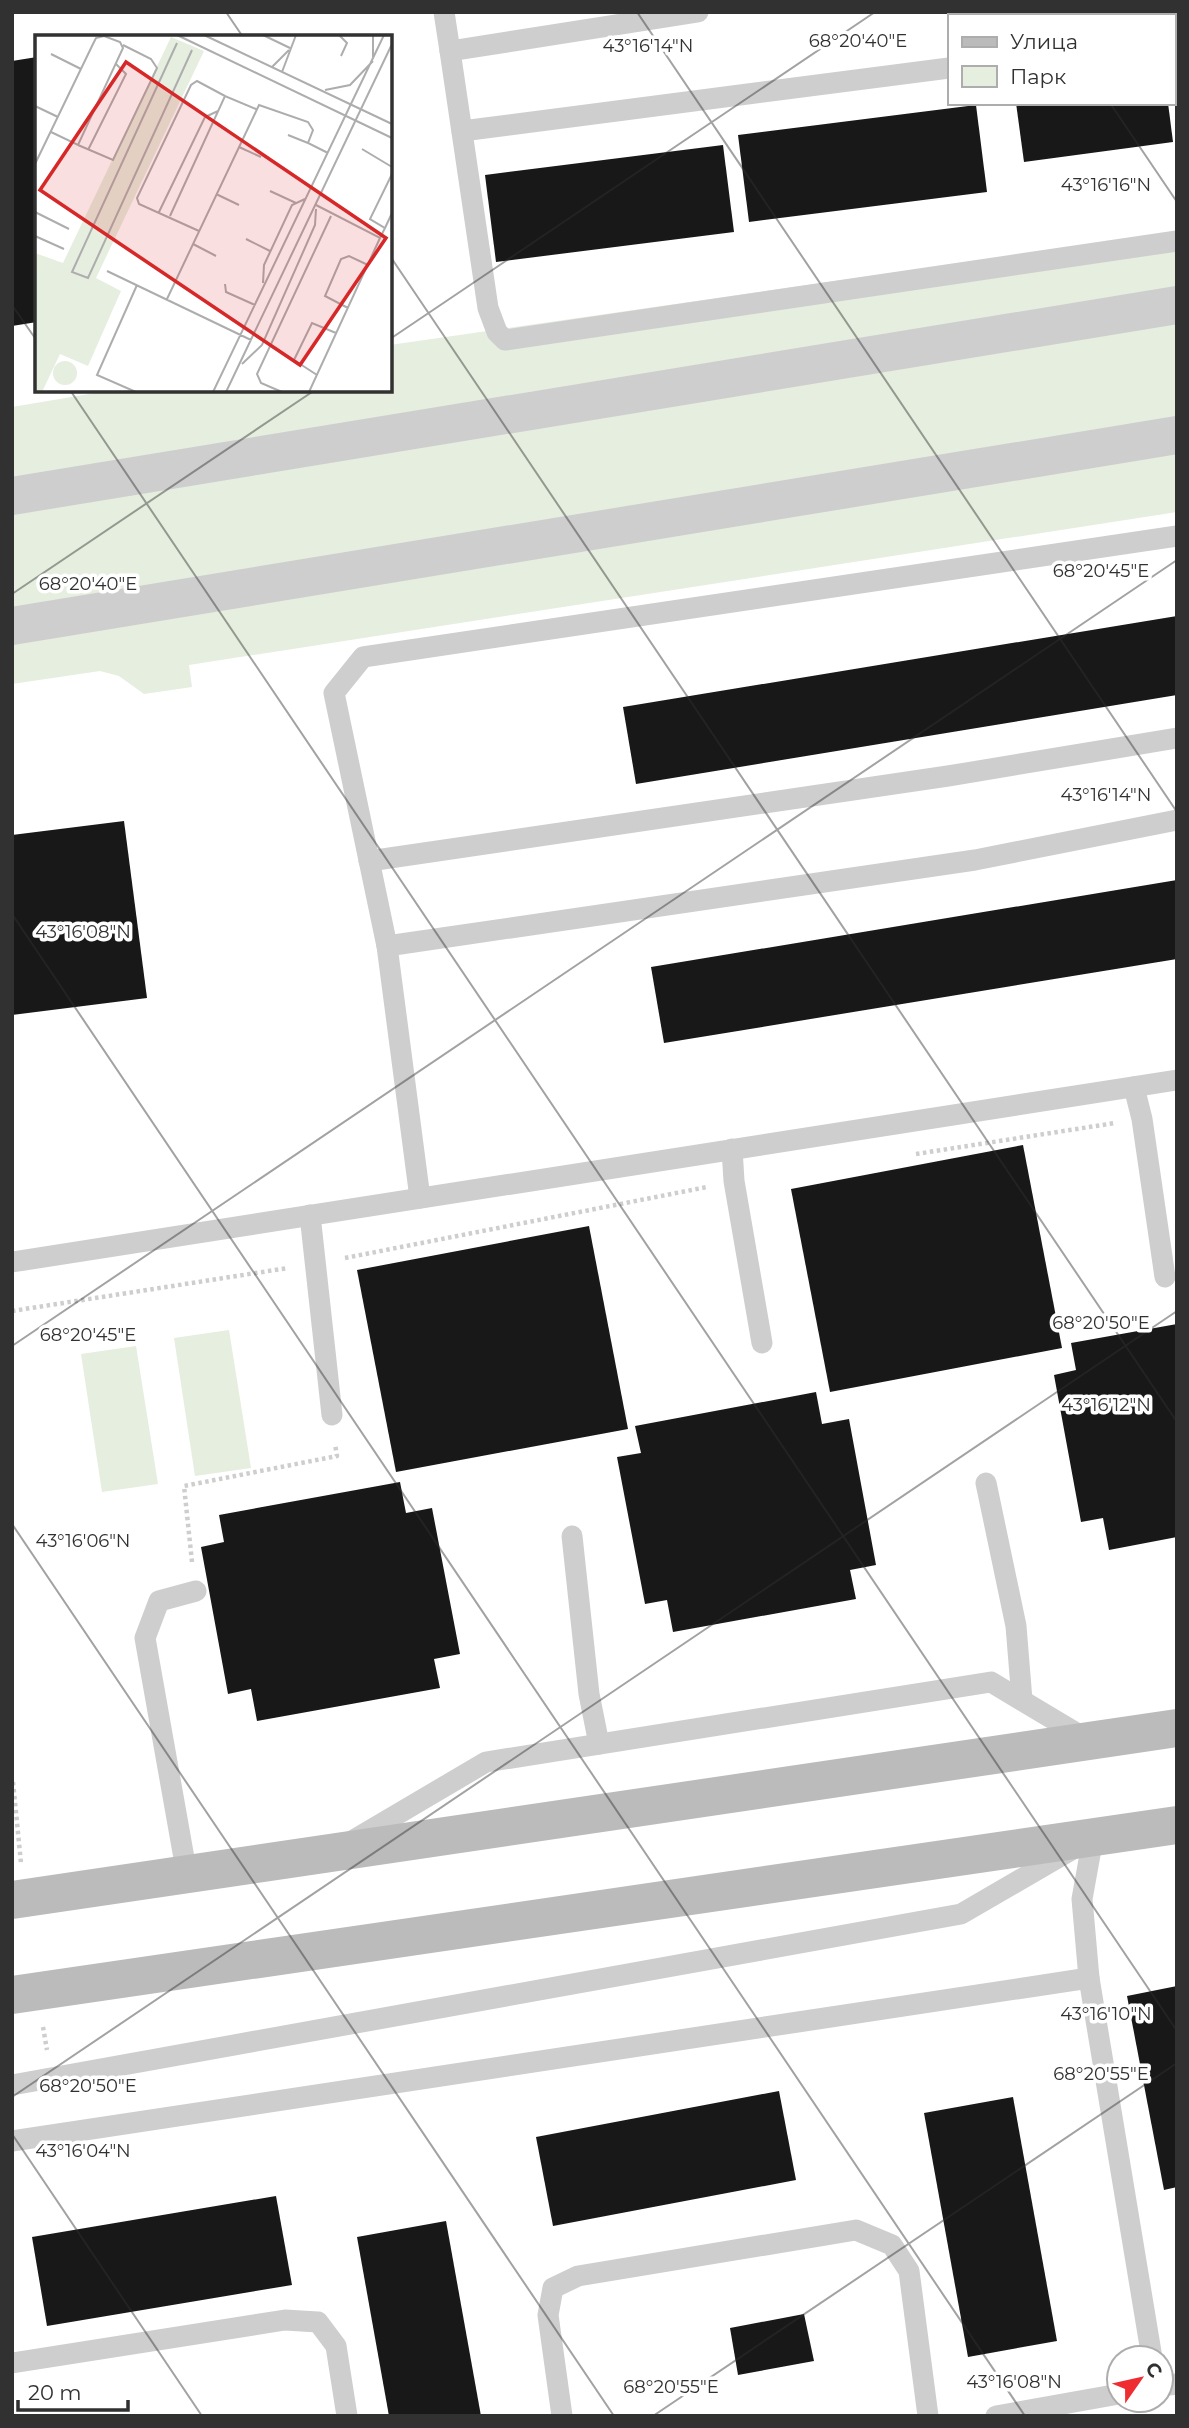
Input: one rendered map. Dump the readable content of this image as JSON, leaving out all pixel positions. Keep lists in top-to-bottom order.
{
  "legend": ["Улица", "Парк"],
  "scale_bar": "20 m",
  "north": "top right",
  "coordinates": [
    "68°20'40\"E",
    "43°16'14\"N",
    "43°16'16\"N",
    "68°20'45\"E",
    "43°16'08\"N",
    "68°20'50\"E",
    "43°16'12\"N",
    "43°16'06\"N",
    "43°16'10\"N",
    "68°20'55\"E",
    "43°16'04\"N"
  ]
}
